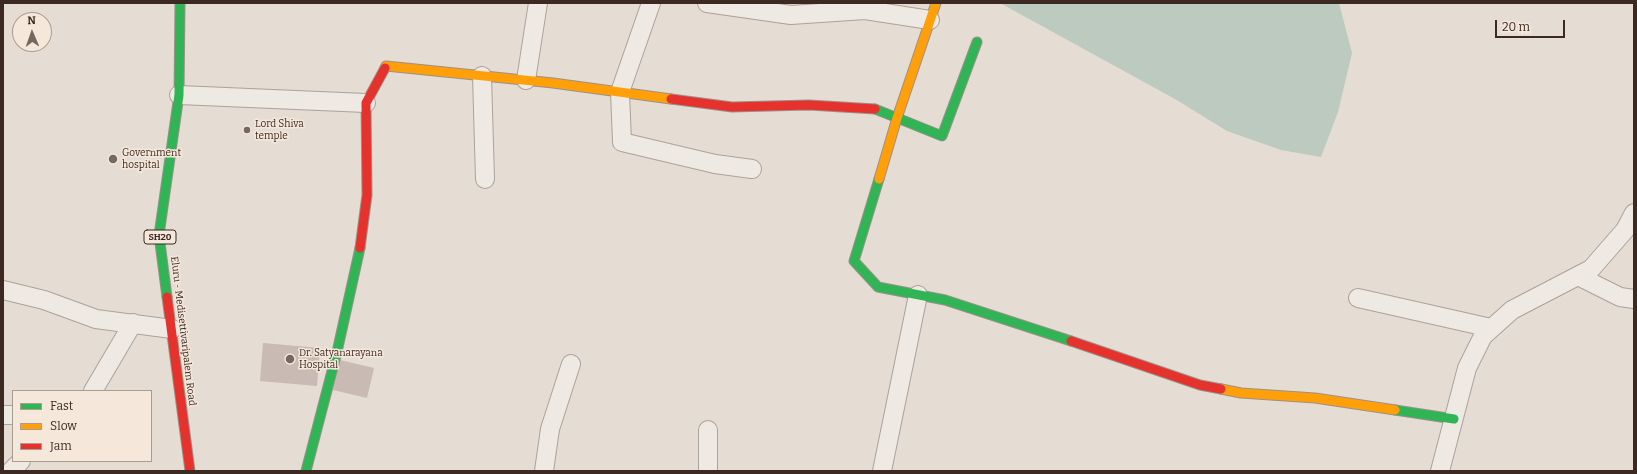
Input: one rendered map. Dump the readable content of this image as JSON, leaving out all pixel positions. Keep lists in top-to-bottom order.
{
  "streets": {
    "street": ["SH20", "Eluru - Medisettivaripalem Road"]
  },
  "places": ["Lord Shiva temple", "Government hospital", "Dr. Satyanarayana Hospital"],
  "legend": ["Fast", "Slow", "Jam"],
  "scale_bar": "20 m",
  "north": "top"
}
